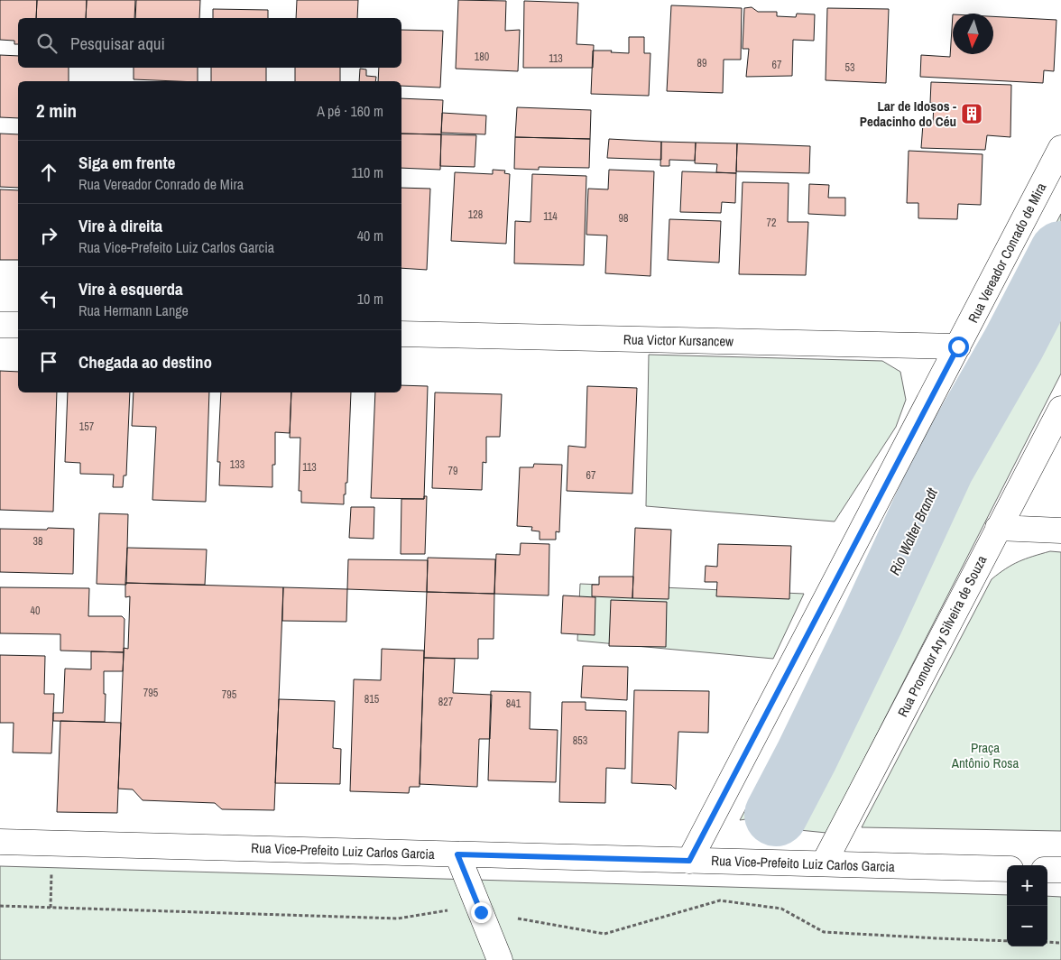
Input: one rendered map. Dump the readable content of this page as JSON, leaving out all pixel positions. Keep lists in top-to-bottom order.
{
  "streets": {
    "street": [
      "Rua Vereador Conrado de Mira",
      "Rua Victor Kursancew",
      "Rua Promotor Ary Silveira de Souza",
      "Rua Vice-Prefeito Luiz Carlos Garcia"
    ]
  },
  "crossings": [
    ["Rua Vereador Conrado de Mira", "Rua Victor Kursancew"],
    ["Rua Vereador Conrado de Mira", "Rua Vice-Prefeito Luiz Carlos Garcia"],
    ["Rua Promotor Ary Silveira de Souza", "Rua Vice-Prefeito Luiz Carlos Garcia"]
  ],
  "water": ["Rio Walter Brandt"],
  "parks": ["Praça Antônio Rosa"],
  "places": {
    "building": ["Lar de Idosos - Pedacinho do Céu"]
  },
  "house_numbers": [
    "180",
    "113",
    "89",
    "67",
    "53",
    "128",
    "114",
    "98",
    "72",
    "157",
    "133",
    "113",
    "79",
    "67",
    "38",
    "40",
    "795",
    "795",
    "815",
    "827",
    "841",
    "853"
  ],
  "north": "bottom",
  "page": {
    "search": "Pesquisar aqui",
    "heading": ["2 min", "A pé · 160 m"],
    "list": [
      ["Siga em frente", "Rua Vereador Conrado de Mira", "110 m"],
      ["Vire à direita", "Rua Vice-Prefeito Luiz Carlos Garcia", "40 m"],
      ["Vire à esquerda", "Rua Hermann Lange", "10 m"],
      "Chegada ao destino"
    ],
    "map_buttons": ["+", "−"]
  }
}
